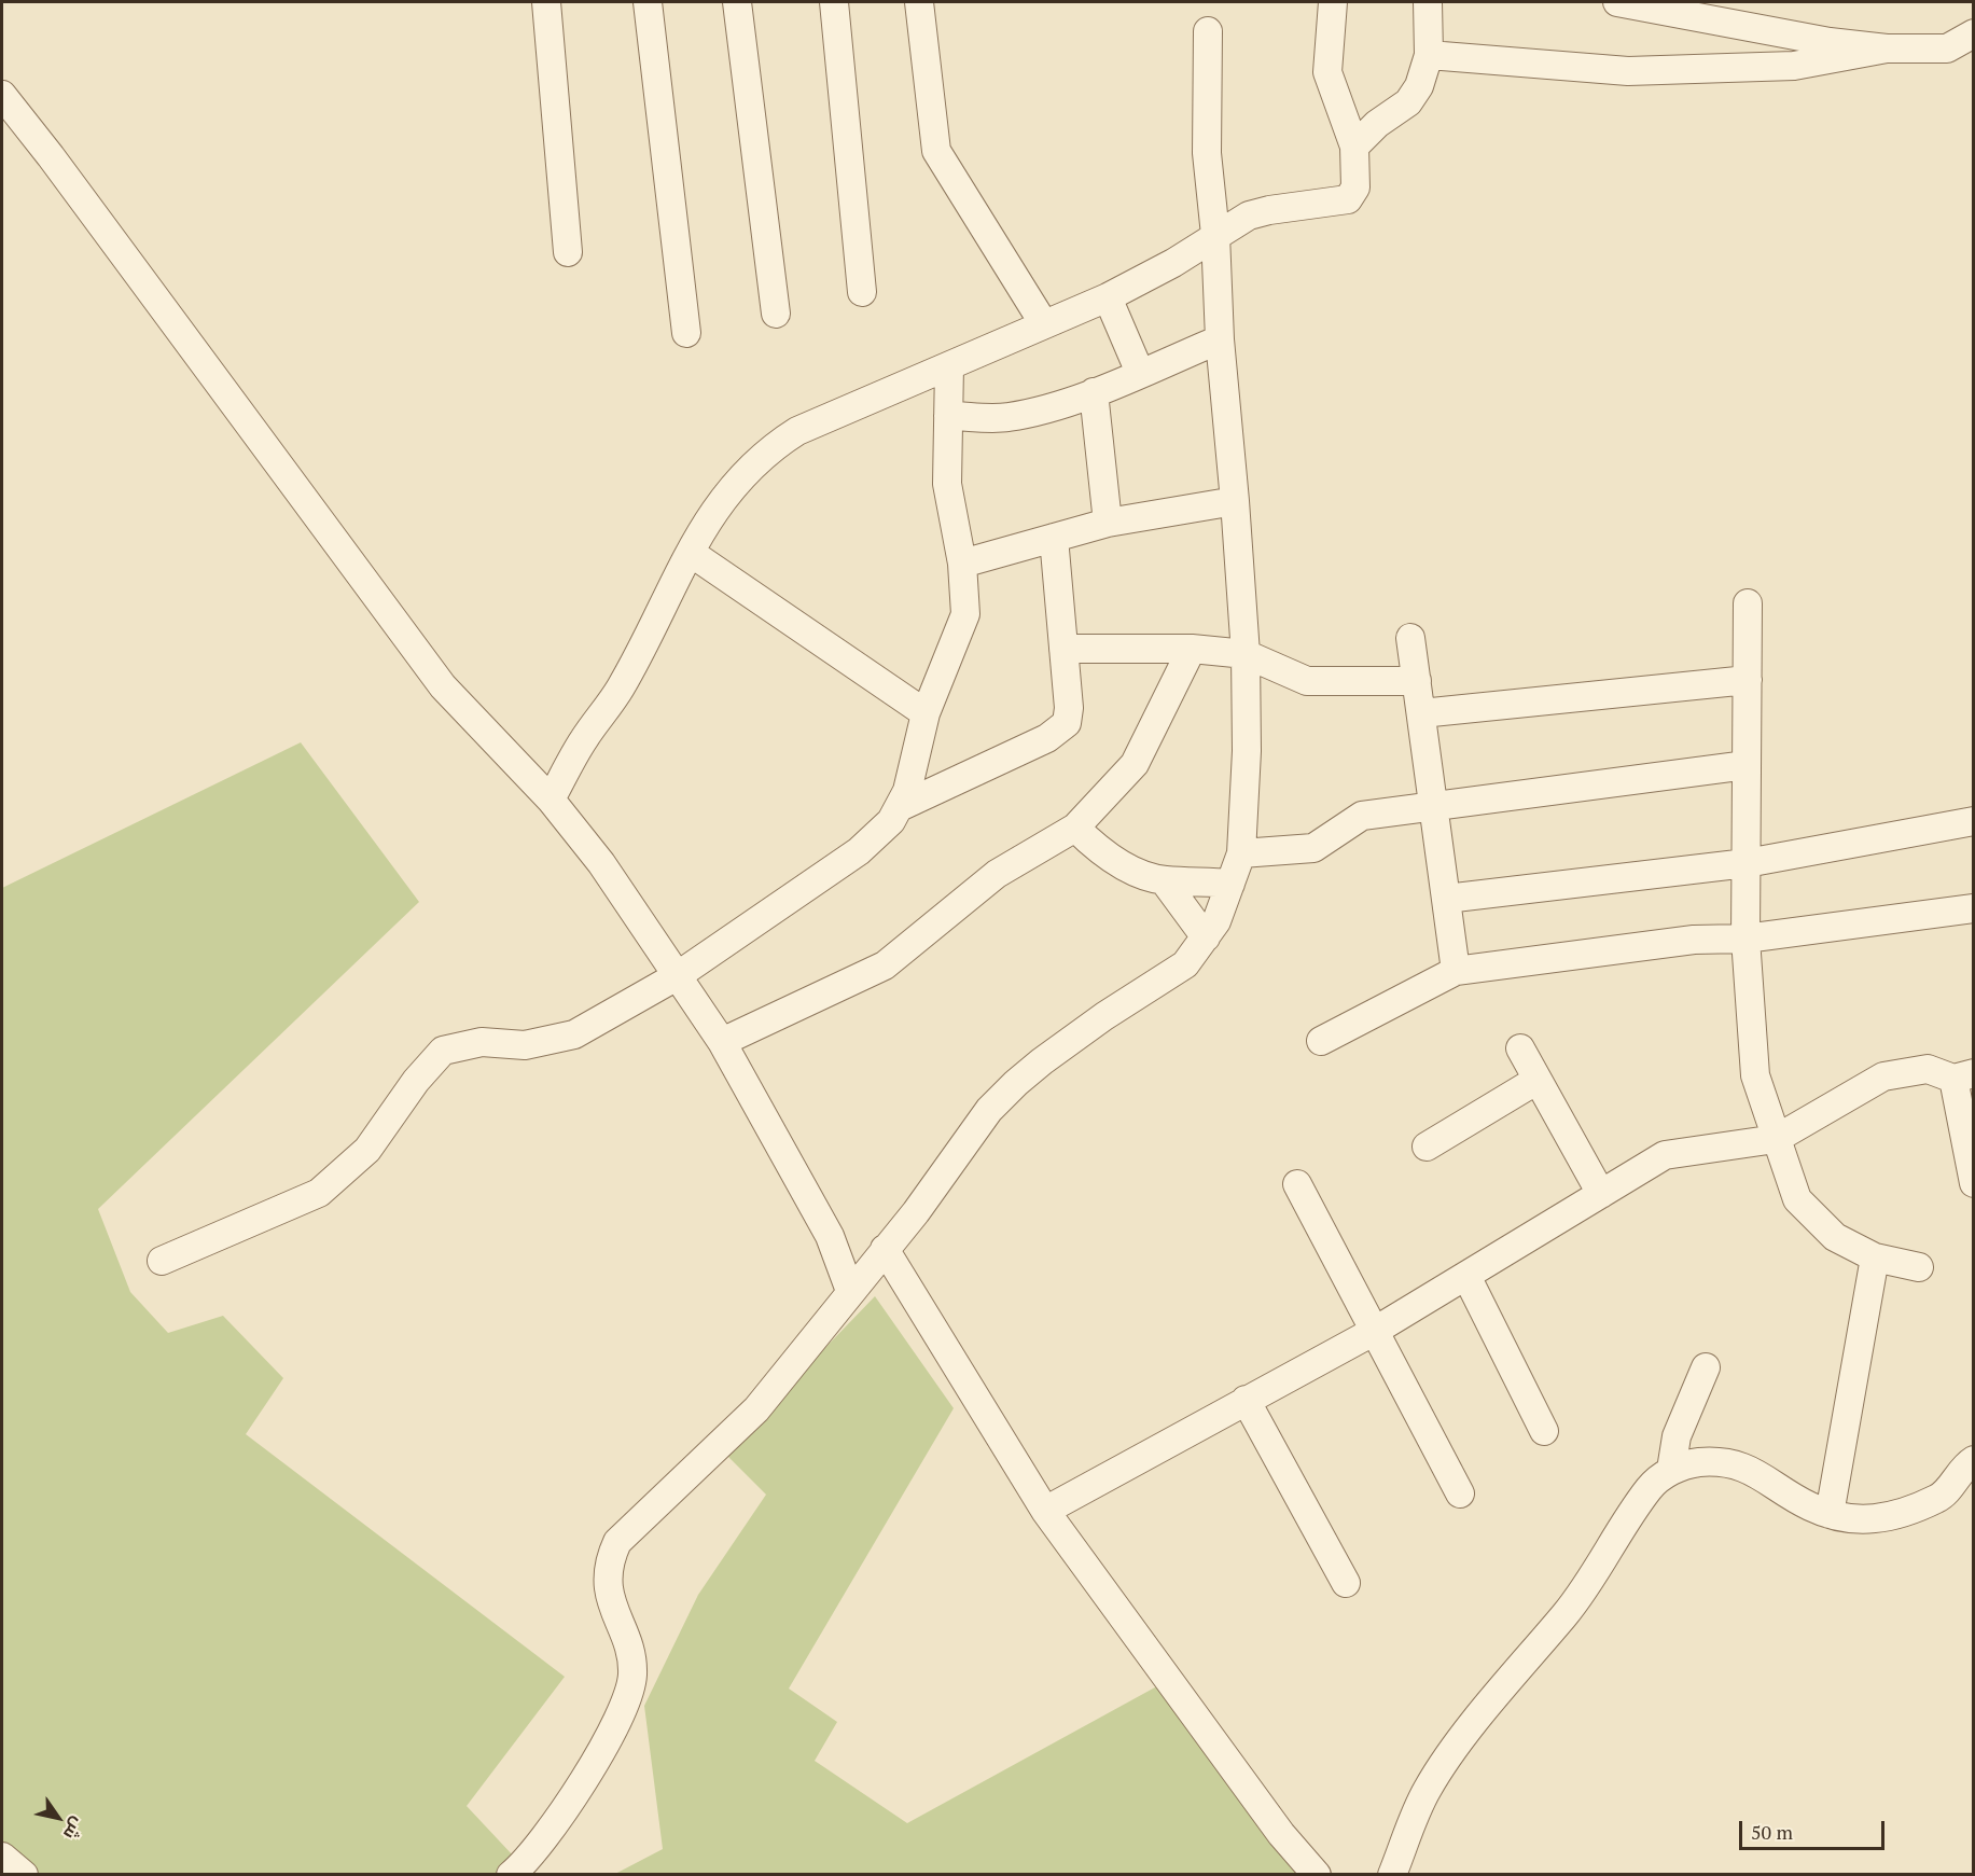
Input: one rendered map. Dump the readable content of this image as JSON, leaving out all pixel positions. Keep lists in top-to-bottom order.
{
  "scale_bar": "50 m",
  "north": "bottom right"
}
